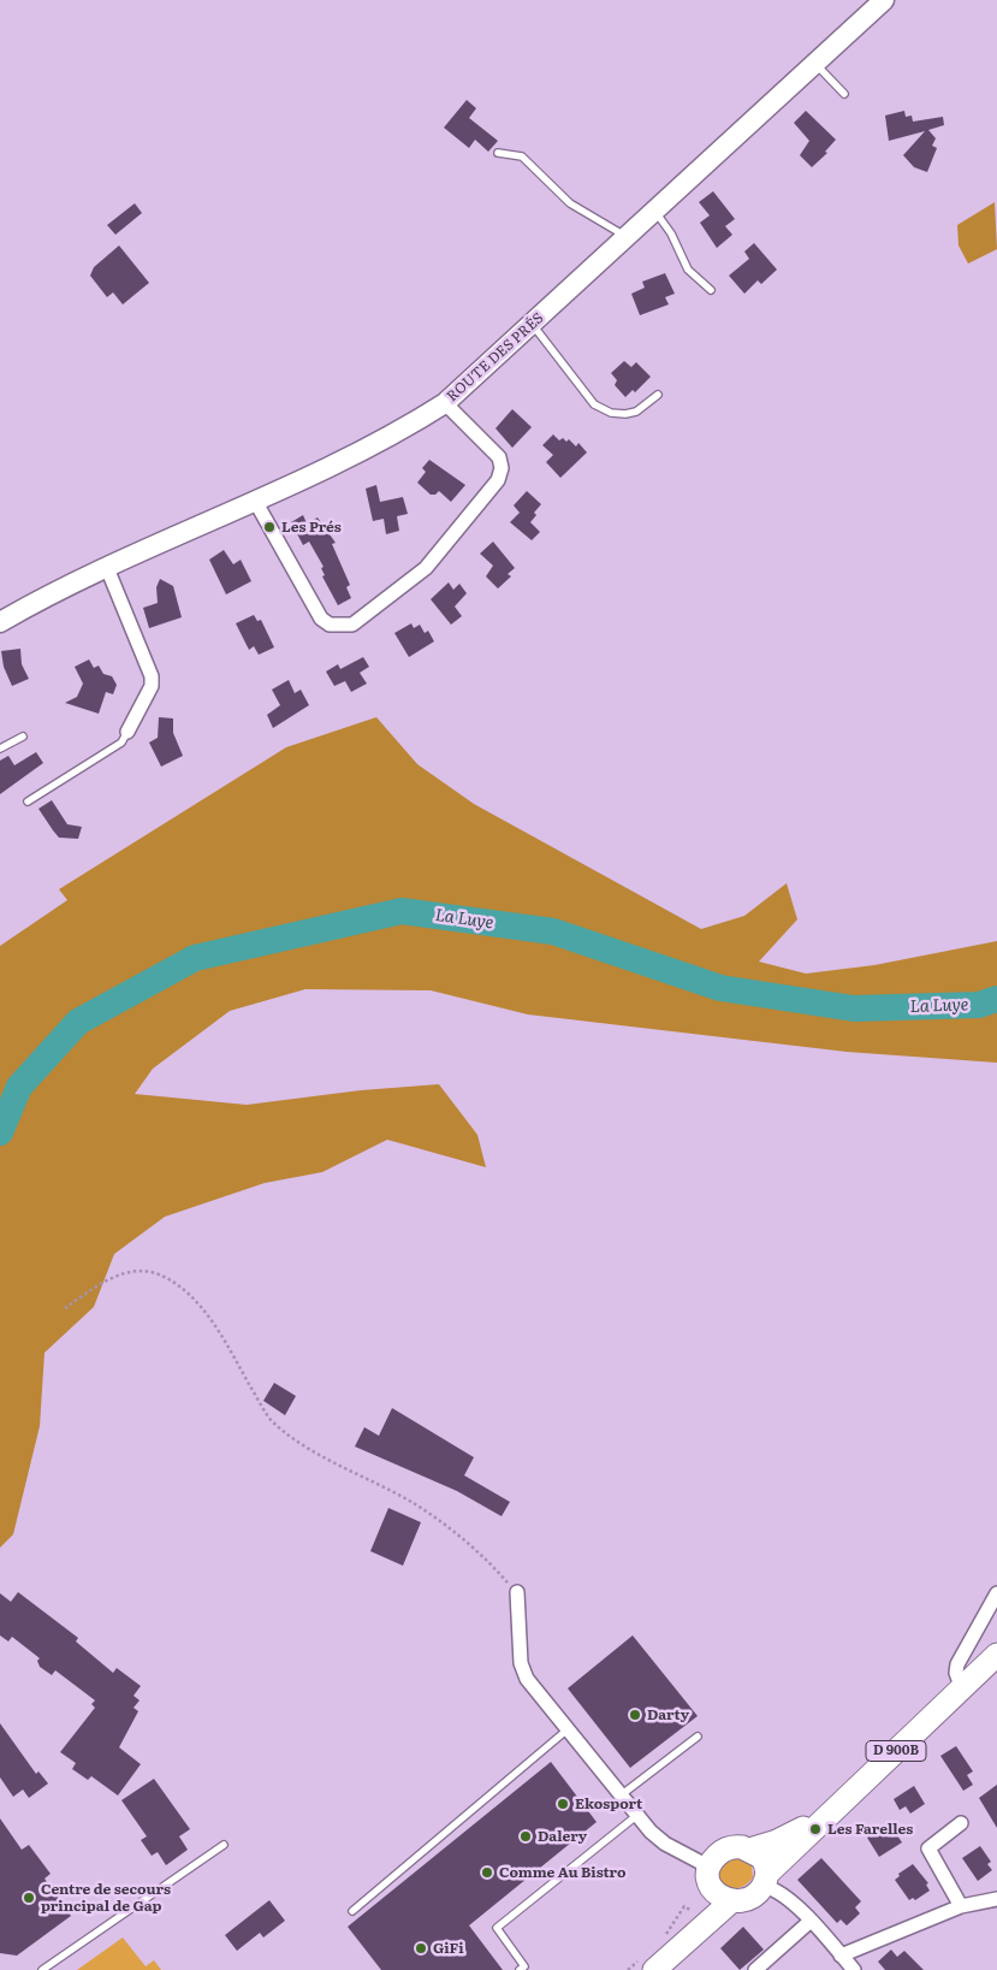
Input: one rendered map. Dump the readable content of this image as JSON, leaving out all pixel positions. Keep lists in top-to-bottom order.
{
  "streets": {
    "main road": ["D 900B"],
    "street": ["ROUTE DES PRÉS"]
  },
  "water": ["La Luye"],
  "places": [
    "Les Prés",
    "Darty",
    "Ekosport",
    "Les Farelles",
    "Dalery",
    "Comme Au Bistro",
    "Centre de secours principal de Gap",
    "GiFi"
  ]
}
